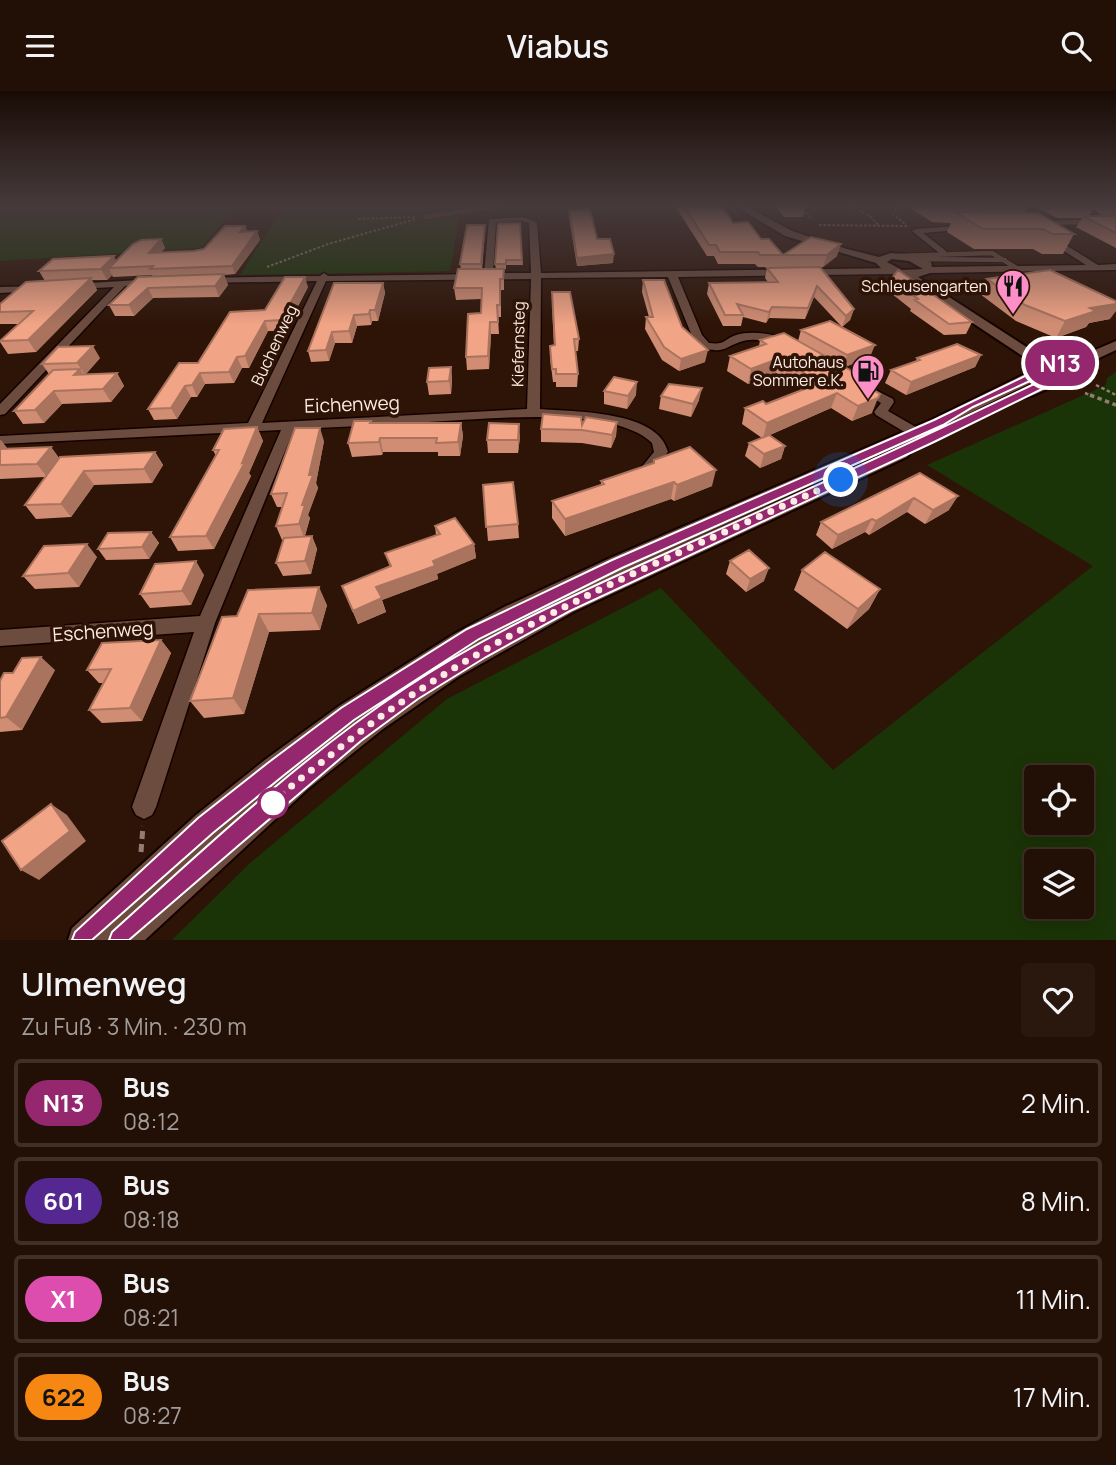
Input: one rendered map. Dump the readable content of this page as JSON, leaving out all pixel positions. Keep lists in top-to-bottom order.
{
  "streets": {
    "street": [
      "Kiefernsteg",
      "Buchenweg",
      "Eichenweg",
      "Eschenweg"
    ]
  },
  "crossings": [
    ["Kiefernsteg", "Eichenweg"],
    ["Buchenweg", "Eichenweg"]
  ],
  "places": {
    "restaurant": ["Schleusengarten"],
    "fuel station": ["Autohaus Sommer e.K."]
  },
  "lines": ["bus line N13"],
  "page": {
    "header": "Viabus",
    "on_map": "N13",
    "heading": ["Ulmenweg", "Zu Fuß · 3 Min. · 230 m"],
    "list": [
      {
        "mark": "N13",
        "name": "Bus",
        "note": "08:12",
        "value": "2 Min."
      },
      {
        "mark": "601",
        "name": "Bus",
        "note": "08:18",
        "value": "8 Min."
      },
      {
        "mark": "X1",
        "name": "Bus",
        "note": "08:21",
        "value": "11 Min."
      },
      {
        "mark": "622",
        "name": "Bus",
        "note": "08:27",
        "value": "17 Min."
      }
    ]
  }
}
